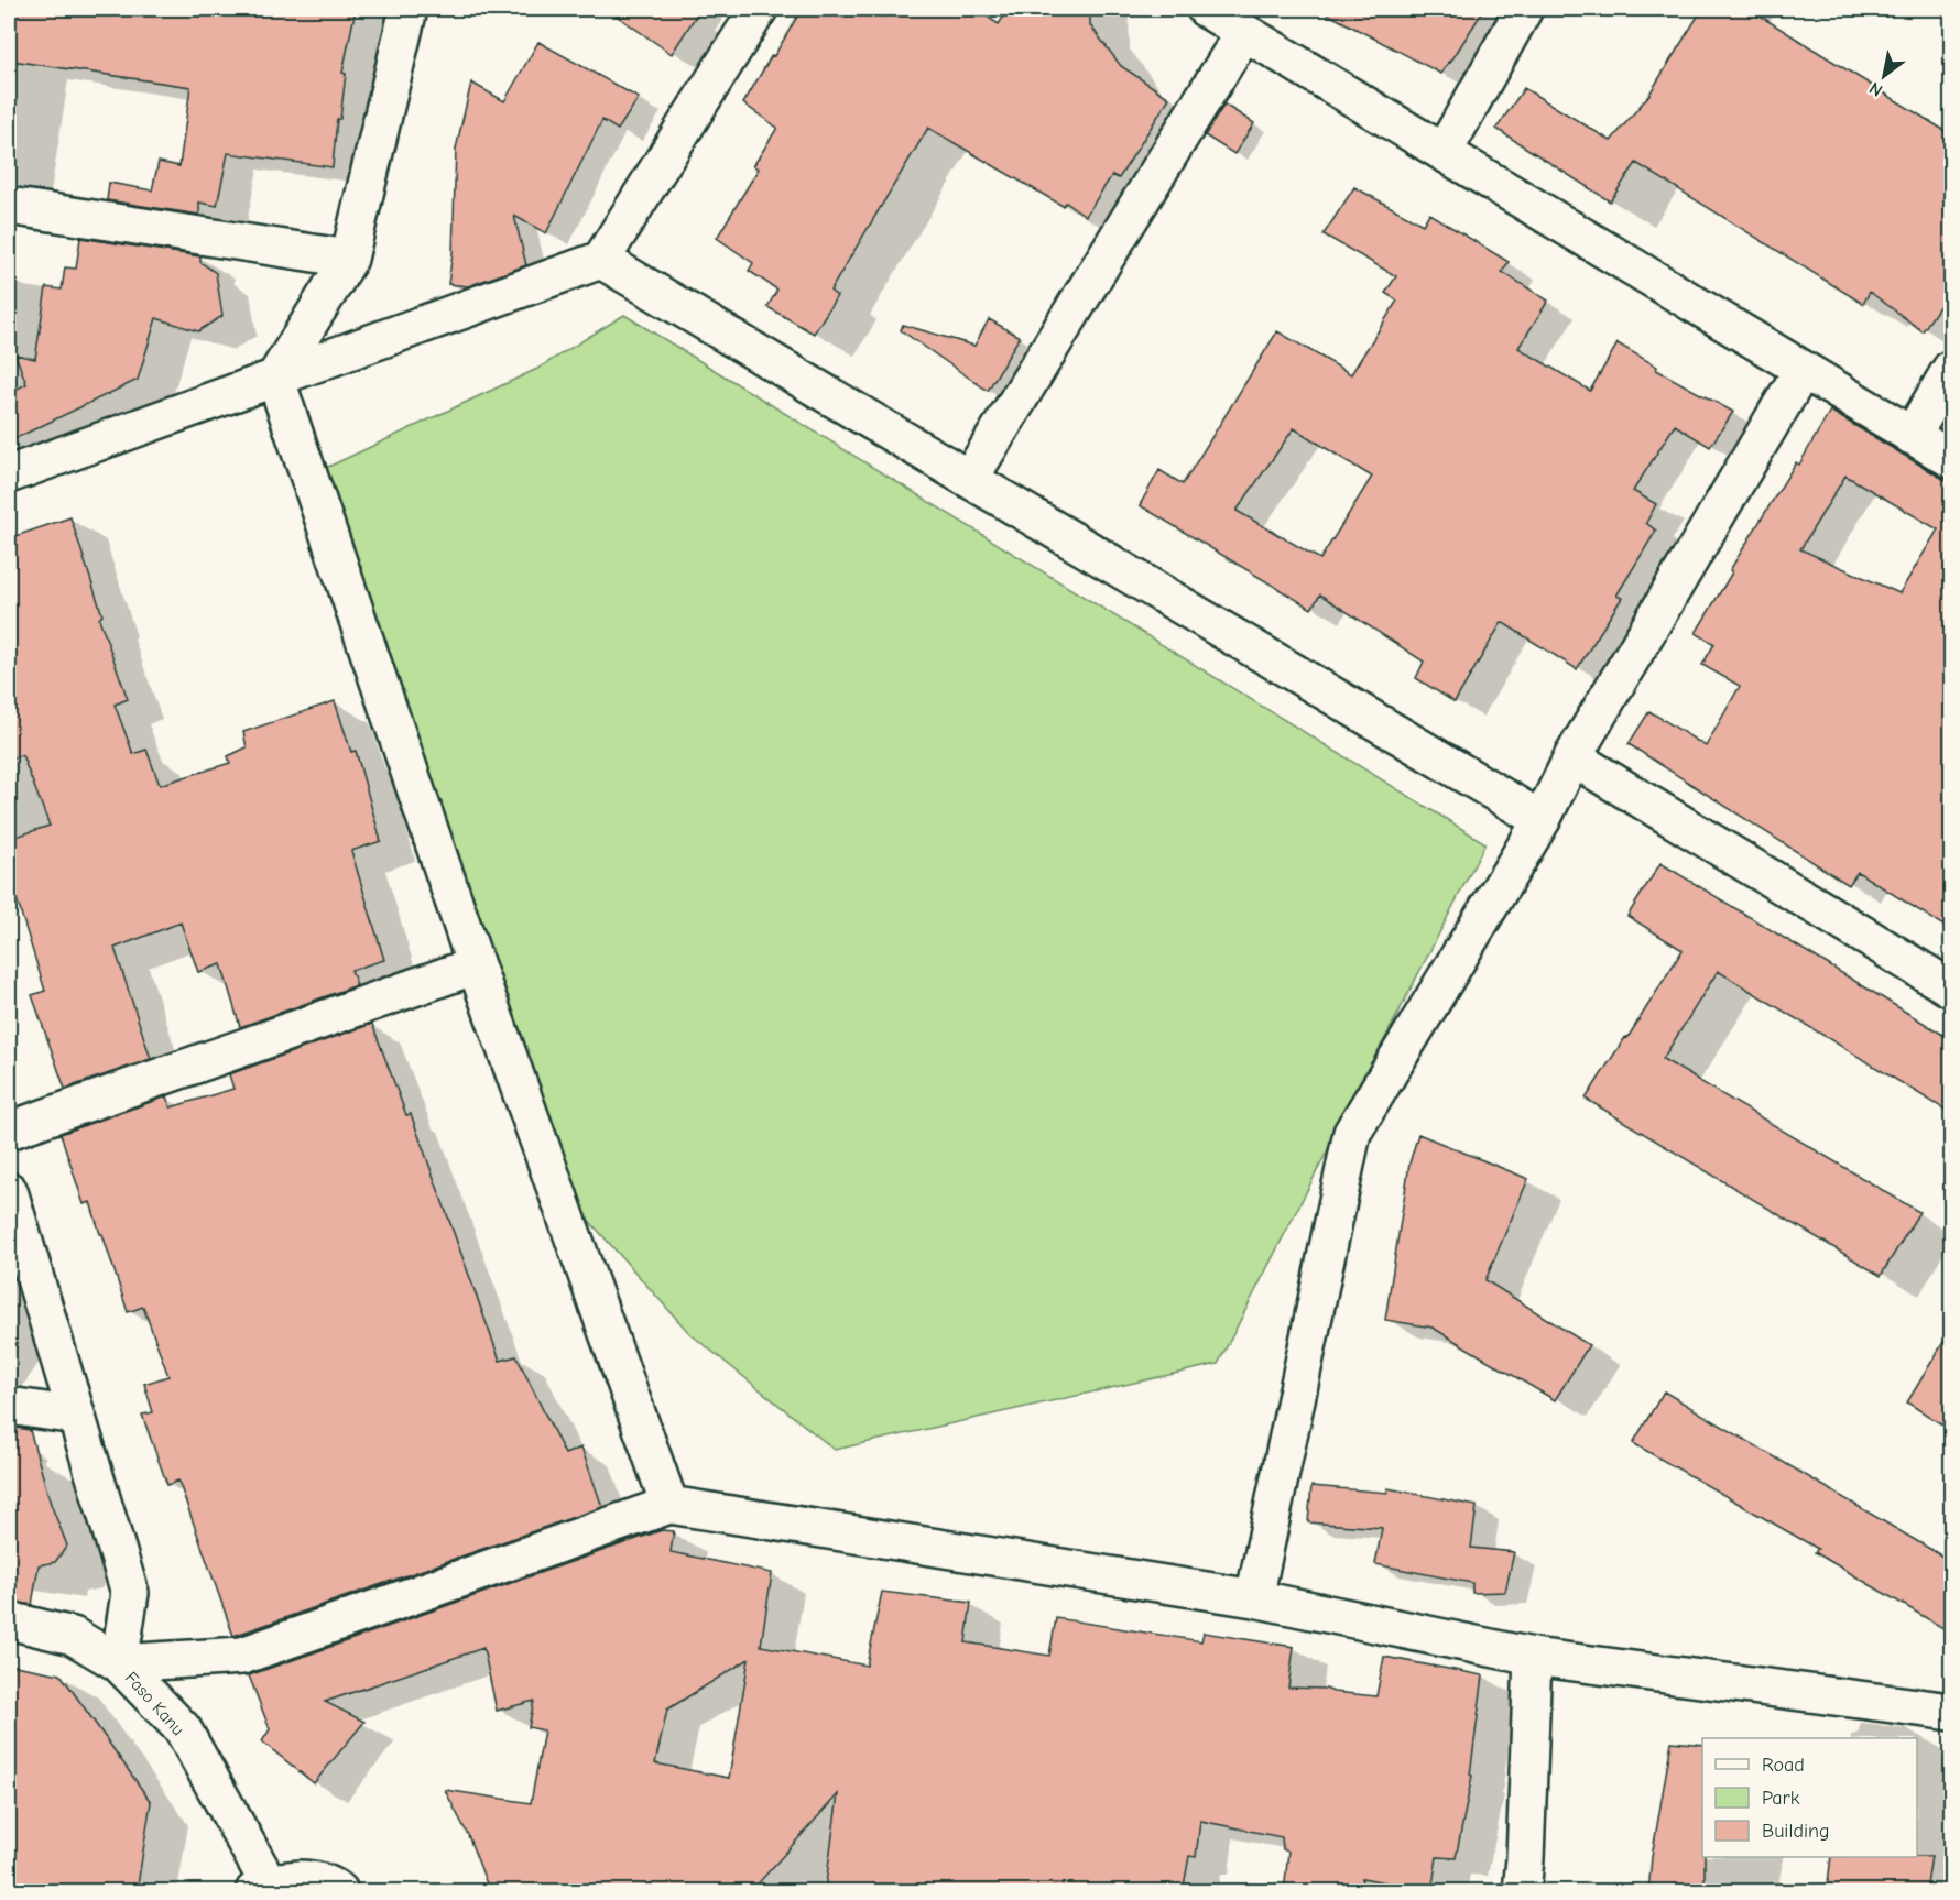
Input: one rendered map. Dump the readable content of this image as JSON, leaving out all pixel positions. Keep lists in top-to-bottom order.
{
  "streets": {
    "street": ["Faso Kanu"]
  },
  "legend": ["Road", "Park", "Building"],
  "north": "bottom left"
}
